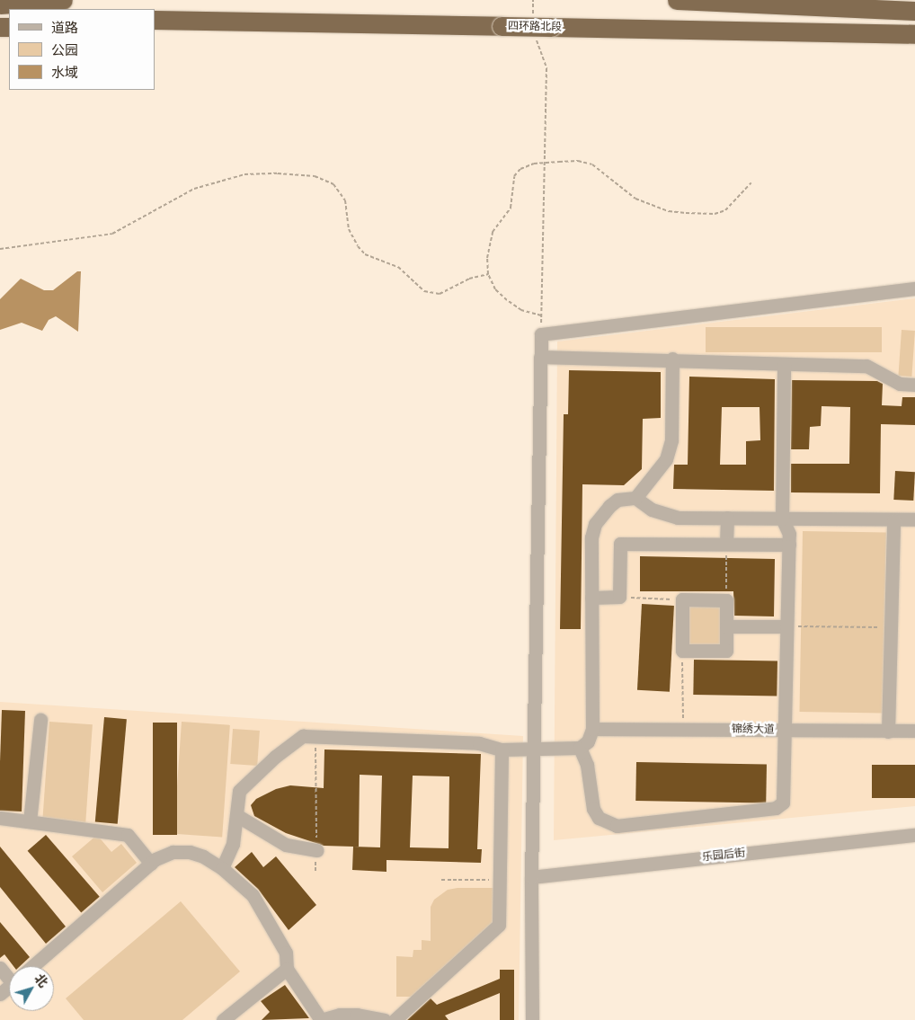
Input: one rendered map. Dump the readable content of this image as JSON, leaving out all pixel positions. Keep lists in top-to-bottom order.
{
  "streets": {
    "highway": ["四环路北段"],
    "street": ["锦绣大道", "乐园后街"]
  },
  "legend": ["道路", "公园", "水域"],
  "north": "top right"
}
